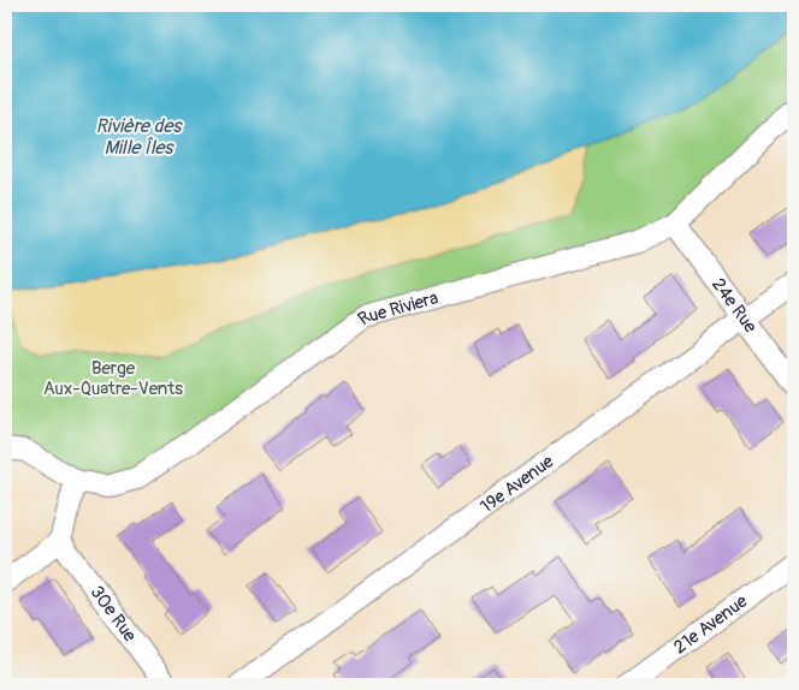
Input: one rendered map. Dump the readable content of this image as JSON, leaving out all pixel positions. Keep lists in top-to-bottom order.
{
  "streets": {
    "street": [
      "24e Rue",
      "Rue Riviera",
      "19e Avenue",
      "30e Rue",
      "21e Avenue"
    ]
  },
  "crossings": [
    ["24e Rue", "Rue Riviera"],
    ["24e Rue", "19e Avenue"]
  ],
  "water": ["Rivière des Mille Îles"],
  "parks": ["Berge Aux-Quatre-Vents"]
}
